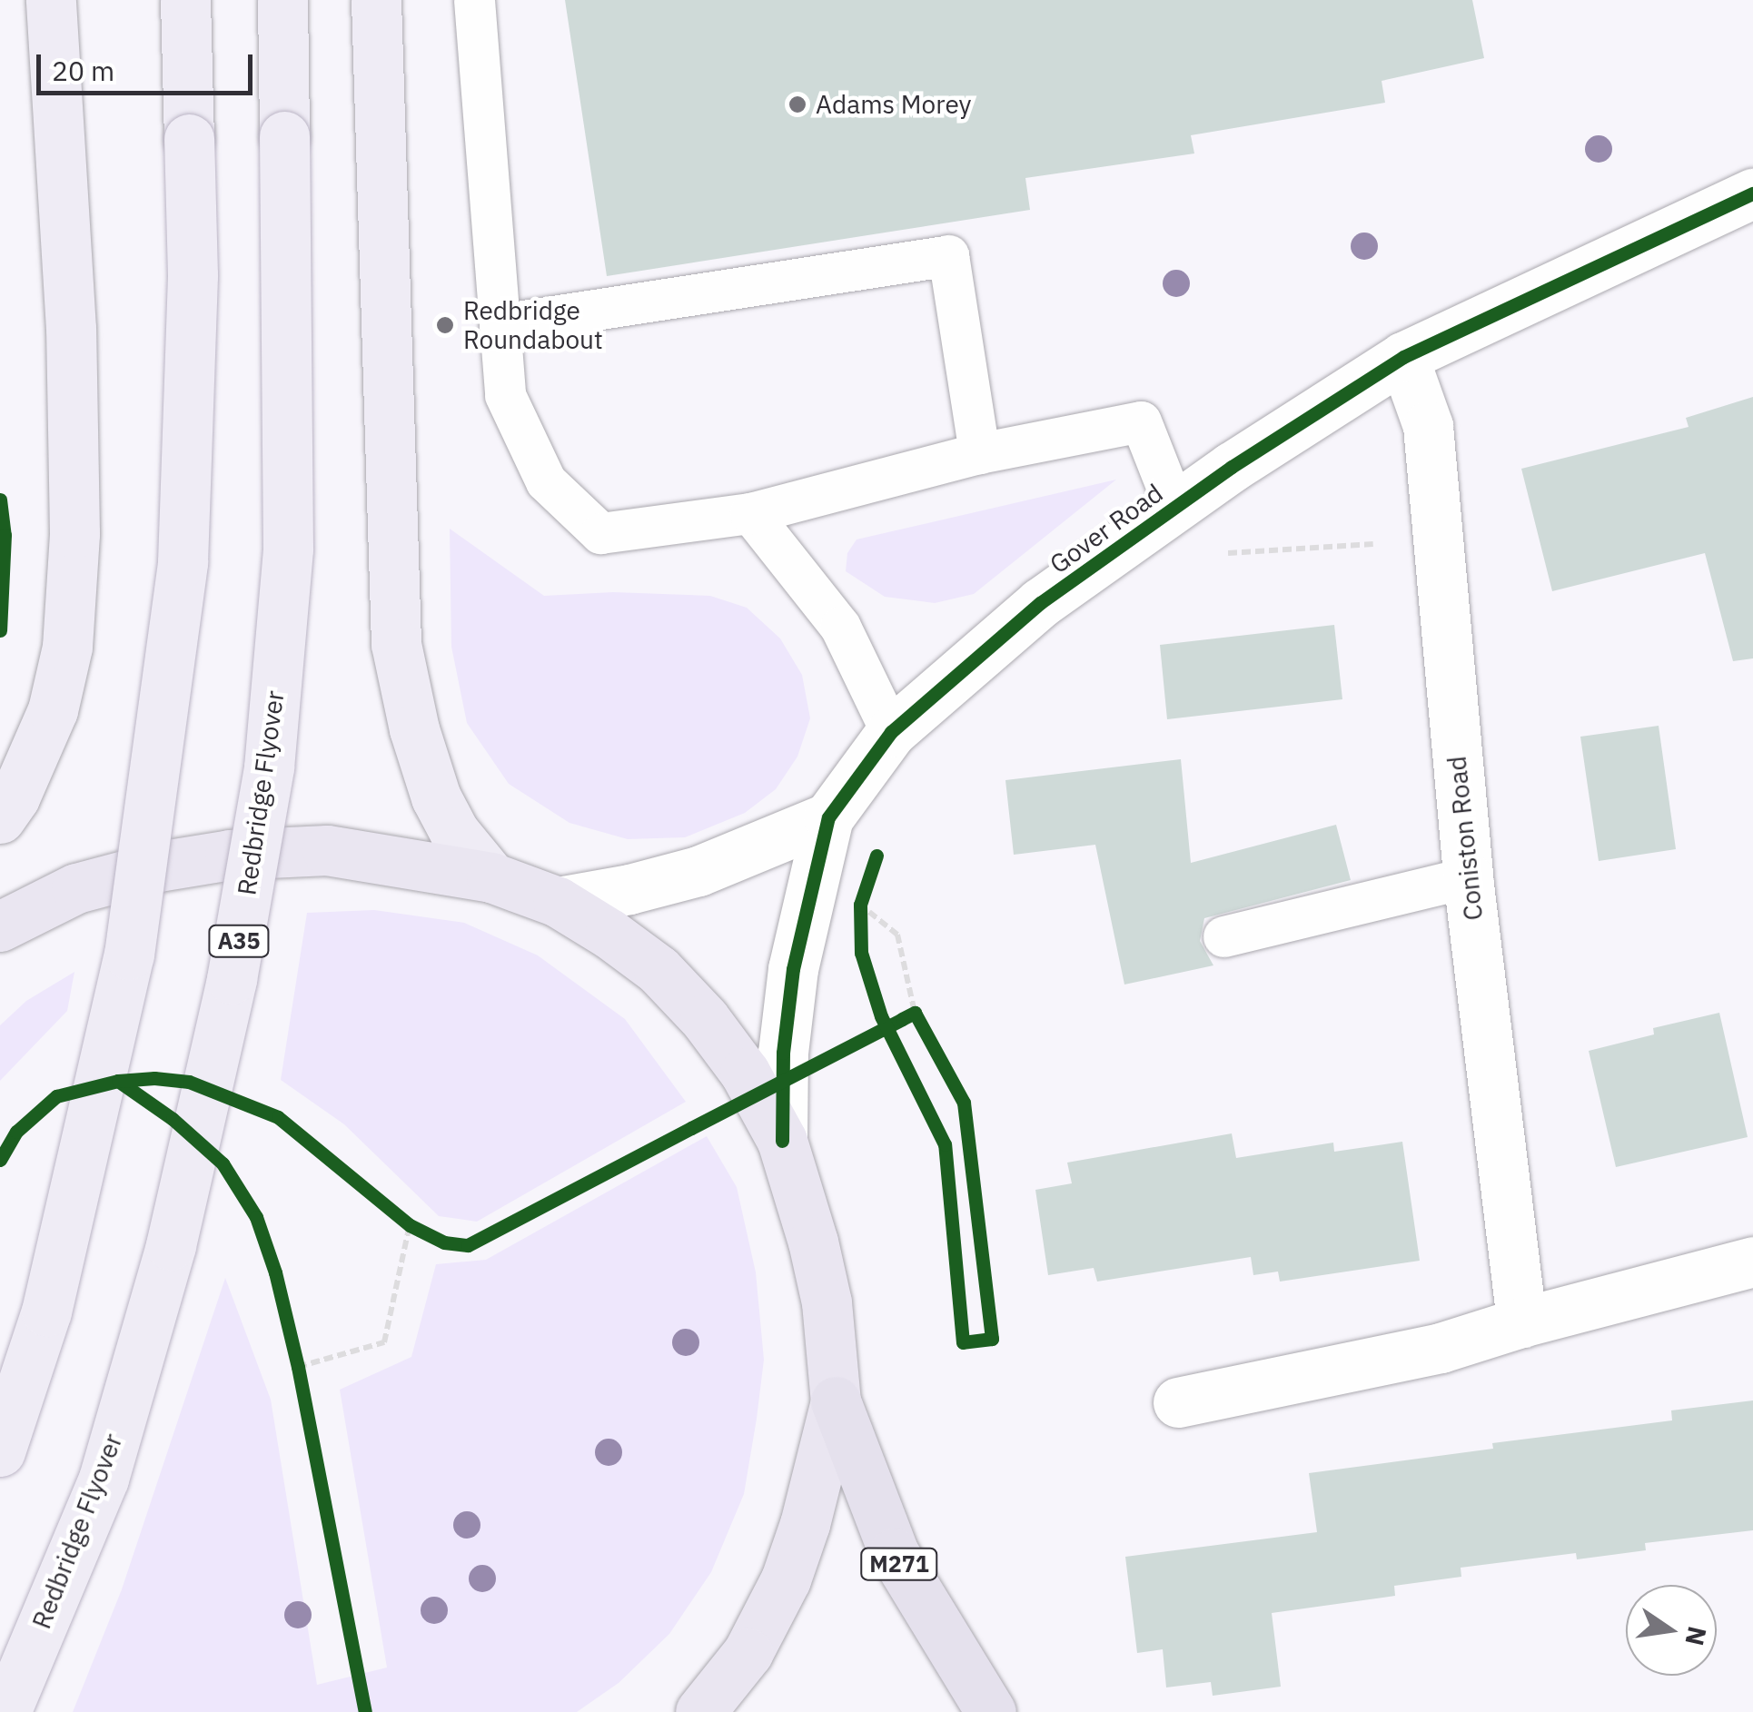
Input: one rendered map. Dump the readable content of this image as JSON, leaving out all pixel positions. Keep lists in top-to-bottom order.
{
  "streets": {
    "highway": ["M271"],
    "main road": ["Redbridge Flyover", "A35"],
    "street": ["Gover Road", "Coniston Road"]
  },
  "crossings": [
    ["Gover Road", "Coniston Road"]
  ],
  "places": ["Adams Morey", "Redbridge Roundabout"],
  "scale_bar": "20 m",
  "north": "right"
}
